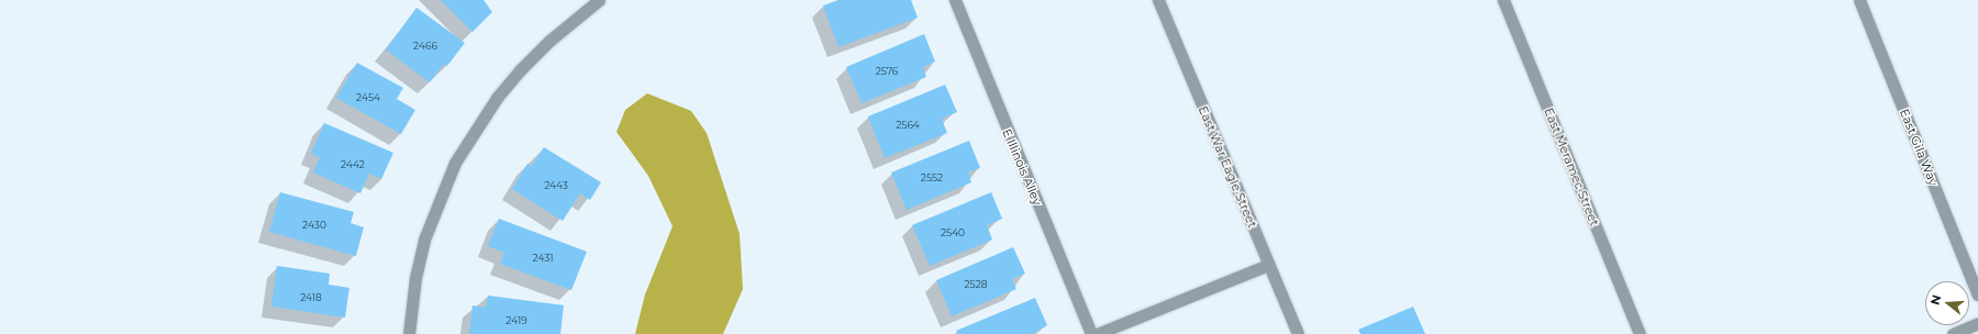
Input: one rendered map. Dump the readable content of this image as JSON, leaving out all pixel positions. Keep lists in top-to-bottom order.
{
  "streets": {
    "street": [
      "East Gila Way",
      "E Illinois Alley",
      "East War Eagle Street",
      "East Meramec Street"
    ]
  },
  "house_numbers": [
    "2466",
    "2576",
    "2454",
    "2564",
    "2442",
    "2552",
    "2443",
    "2430",
    "2540",
    "2431",
    "2528",
    "2418",
    "2419"
  ],
  "north": "left"
}
